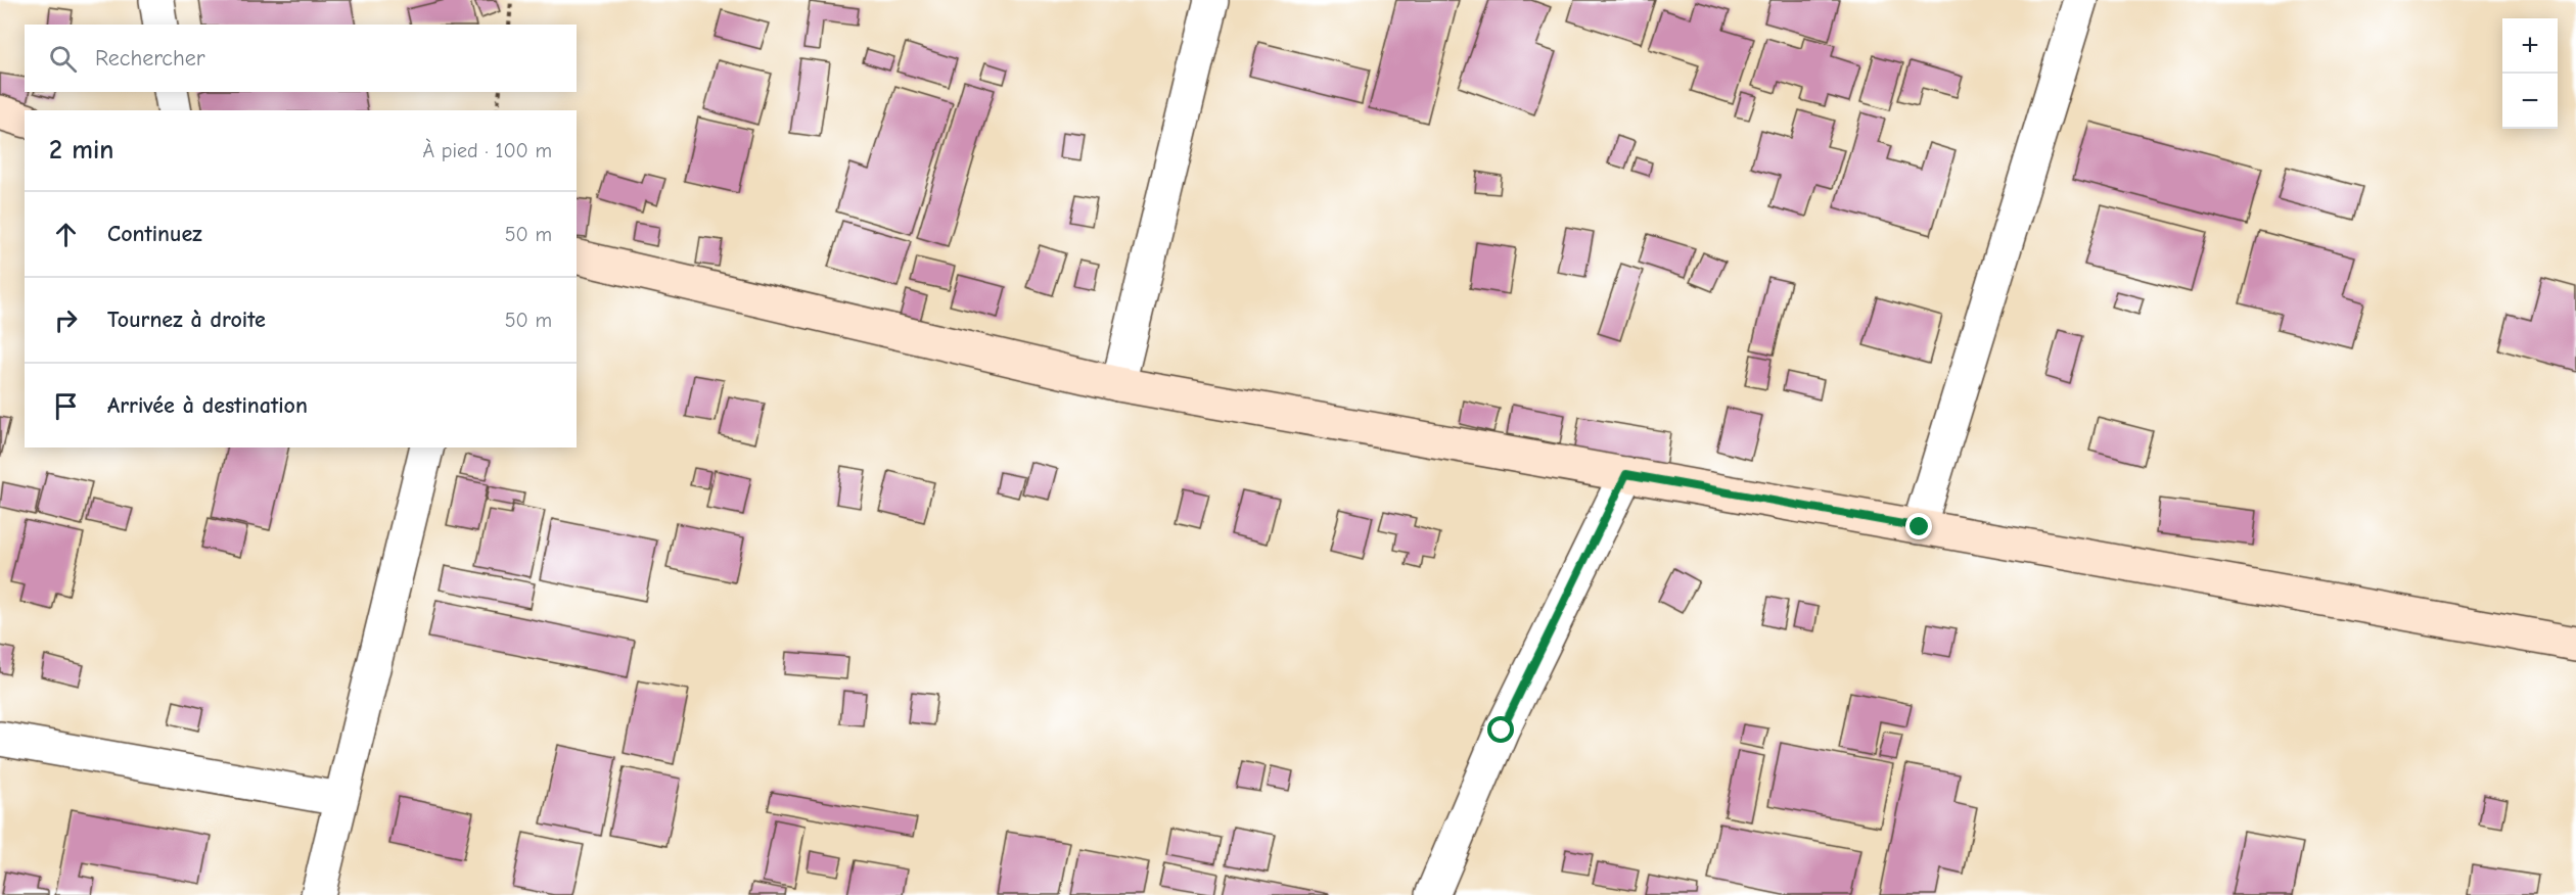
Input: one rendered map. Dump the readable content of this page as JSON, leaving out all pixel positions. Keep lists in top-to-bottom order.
{
  "page": {
    "map_buttons": ["+", "−"],
    "search": "Rechercher",
    "heading": ["2 min", "À pied · 100 m"],
    "list": [
      ["Continuez", "50 m"],
      ["Tournez à droite", "50 m"],
      "Arrivée à destination"
    ]
  }
}
